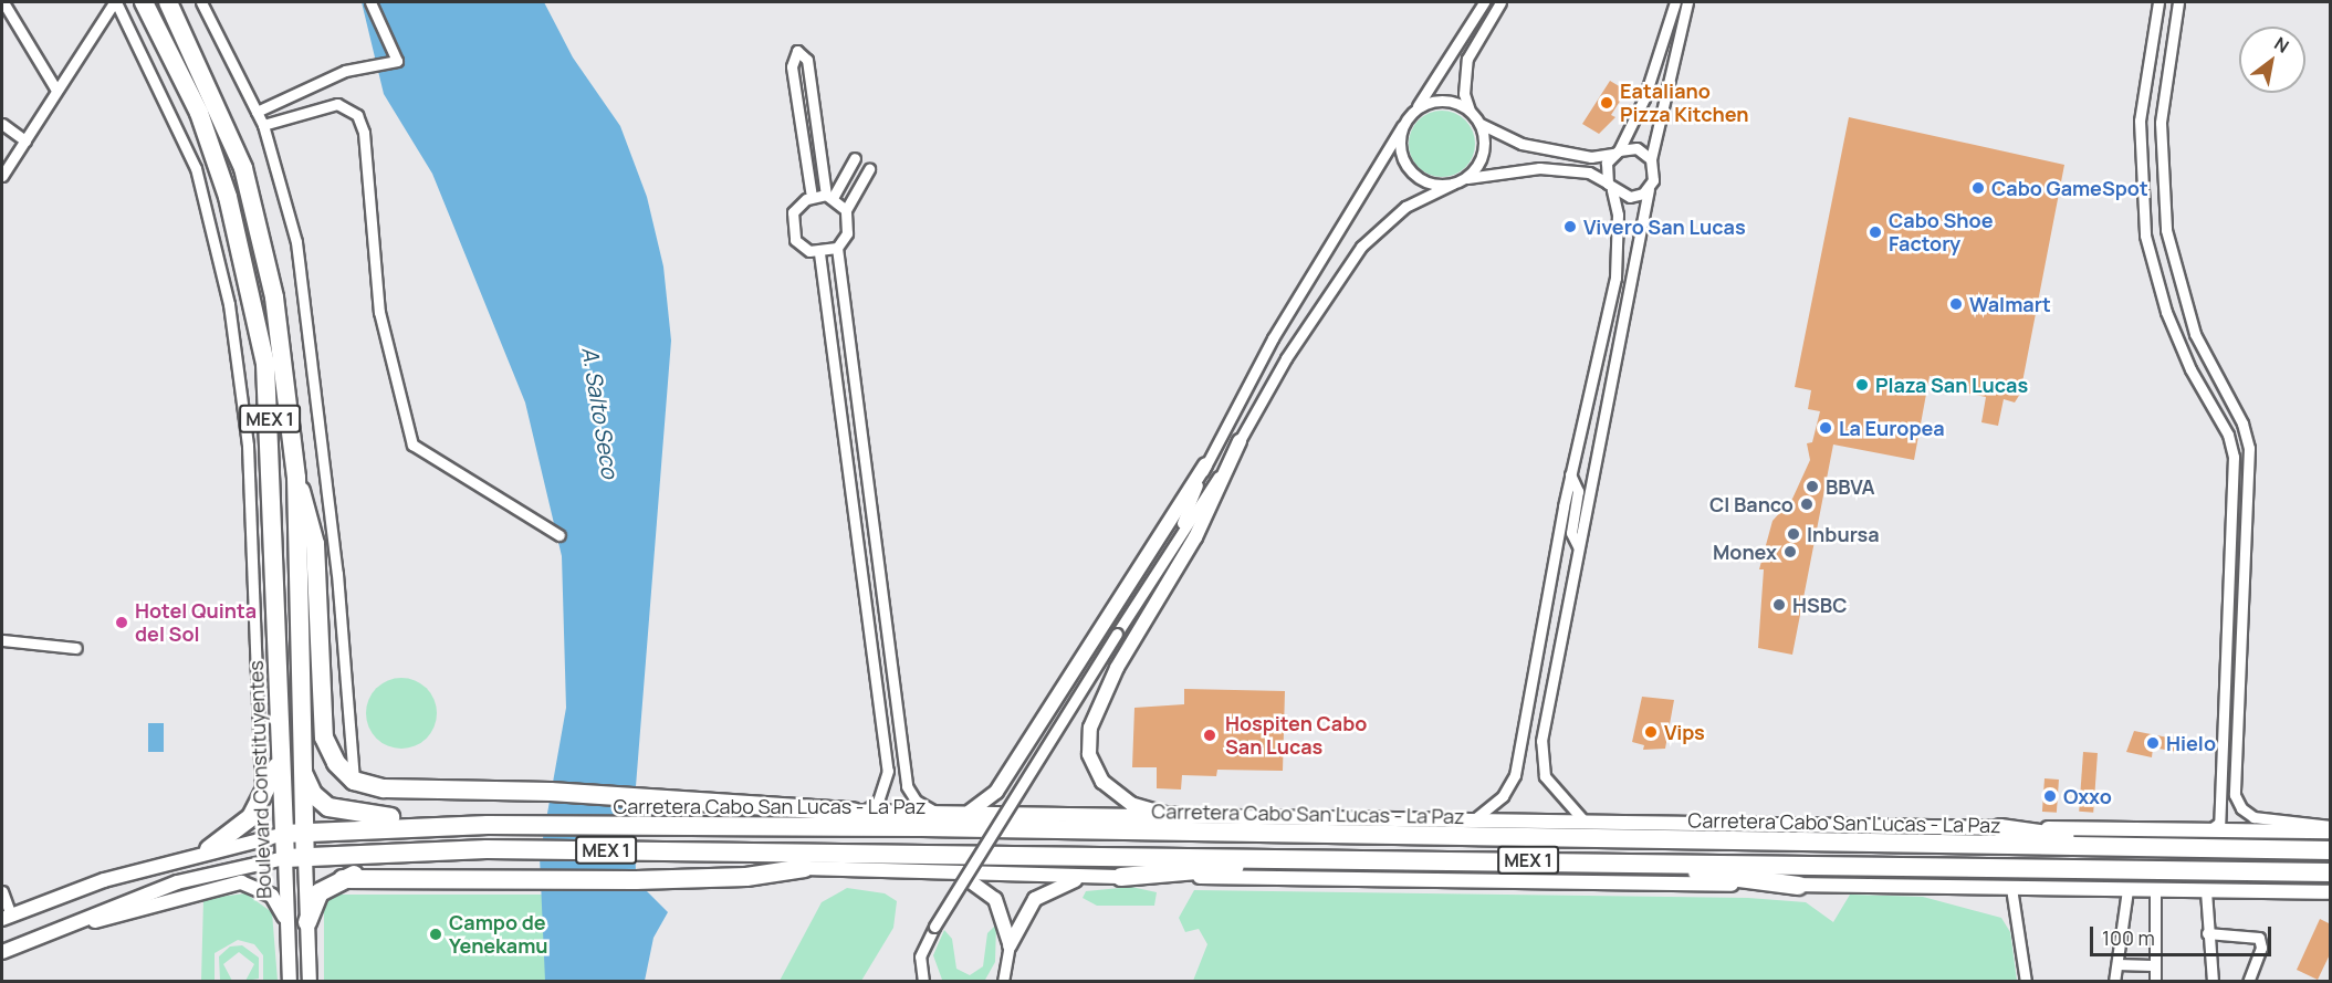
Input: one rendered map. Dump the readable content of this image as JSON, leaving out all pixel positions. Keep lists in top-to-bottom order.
{
  "streets": {
    "highway": ["MEX 1", "Boulevard Constituyentes", "Carretera Cabo San Lucas - La Paz"]
  },
  "crossings": [
    ["MEX 1", "Boulevard Constituyentes"],
    ["MEX 1", "Carretera Cabo San Lucas - La Paz"],
    ["Boulevard Constituyentes", "Carretera Cabo San Lucas - La Paz"]
  ],
  "water": ["A. Salto Seco"],
  "places": [
    "Eataliano Pizza Kitchen",
    "Cabo GameSpot",
    "Vivero San Lucas",
    "Cabo Shoe Factory",
    "Walmart",
    "Plaza San Lucas",
    "La Europea",
    "BBVA",
    "CI Banco",
    "Inbursa",
    "Monex",
    "HSBC",
    "Hotel Quinta del Sol",
    "Vips",
    "Hospiten Cabo San Lucas",
    "Hielo",
    "Oxxo",
    "Campo de Yenekamu"
  ],
  "scale_bar": "100 m",
  "north": "top right"
}
